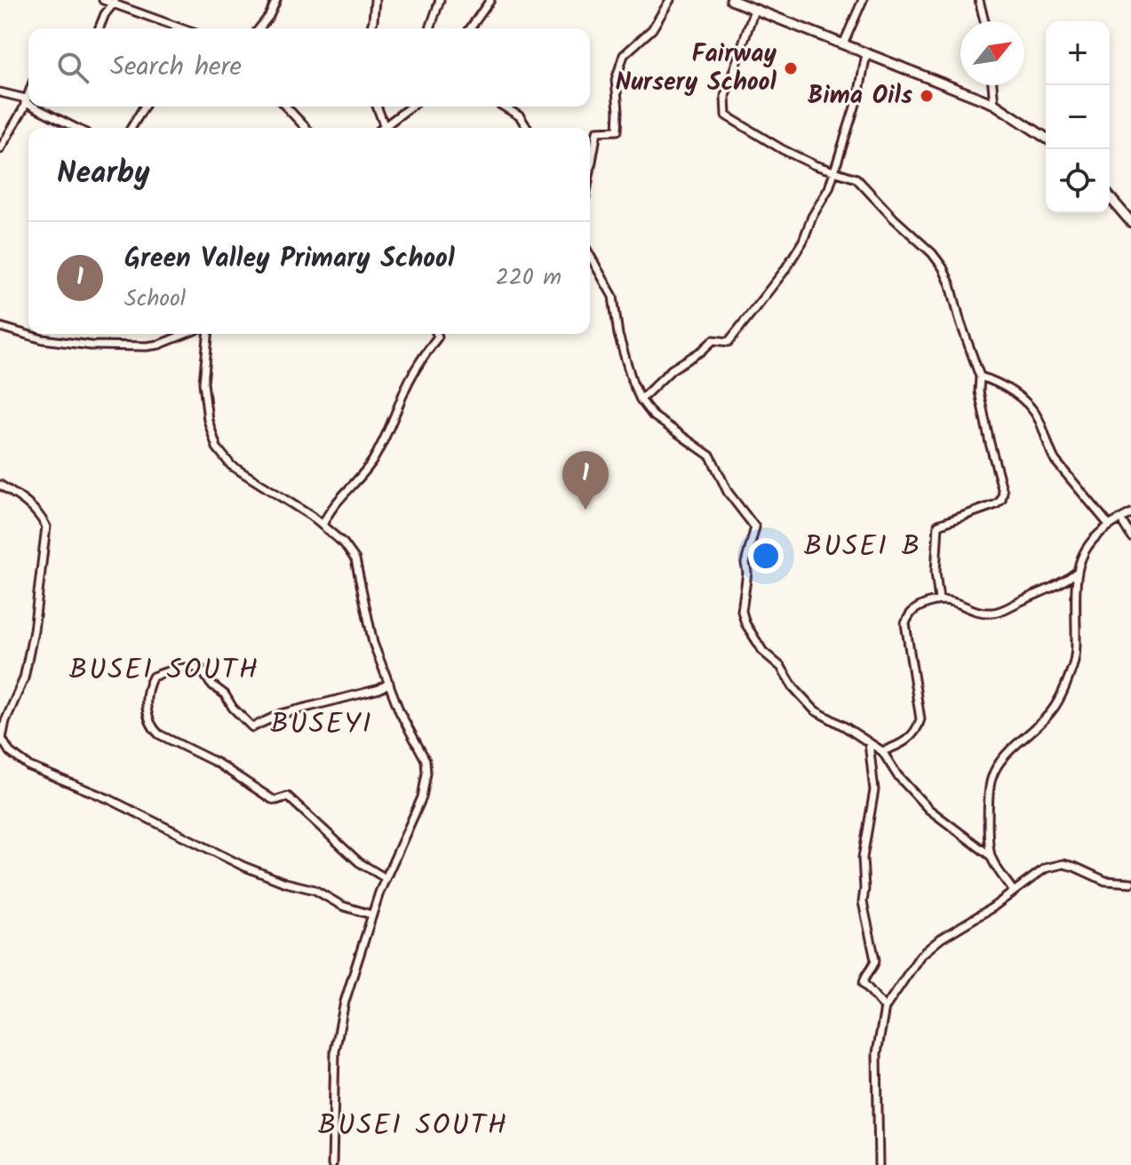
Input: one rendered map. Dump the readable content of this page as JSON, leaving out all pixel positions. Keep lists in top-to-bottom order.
{
  "districts": [
    "BUSEI B",
    "BUSEI SOUTH",
    "BUSEYI",
    "BUSEI SOUTH"
  ],
  "places": ["Fairway Nursery School", "Bima Oils"],
  "north": "top right",
  "page": {
    "map_buttons": ["+", "−"],
    "search": "Search here",
    "heading": "Nearby",
    "list": [
      {
        "mark": "1",
        "name": "Green Valley Primary School",
        "note": "School",
        "value": "220 m"
      }
    ],
    "pins": "1"
  }
}
